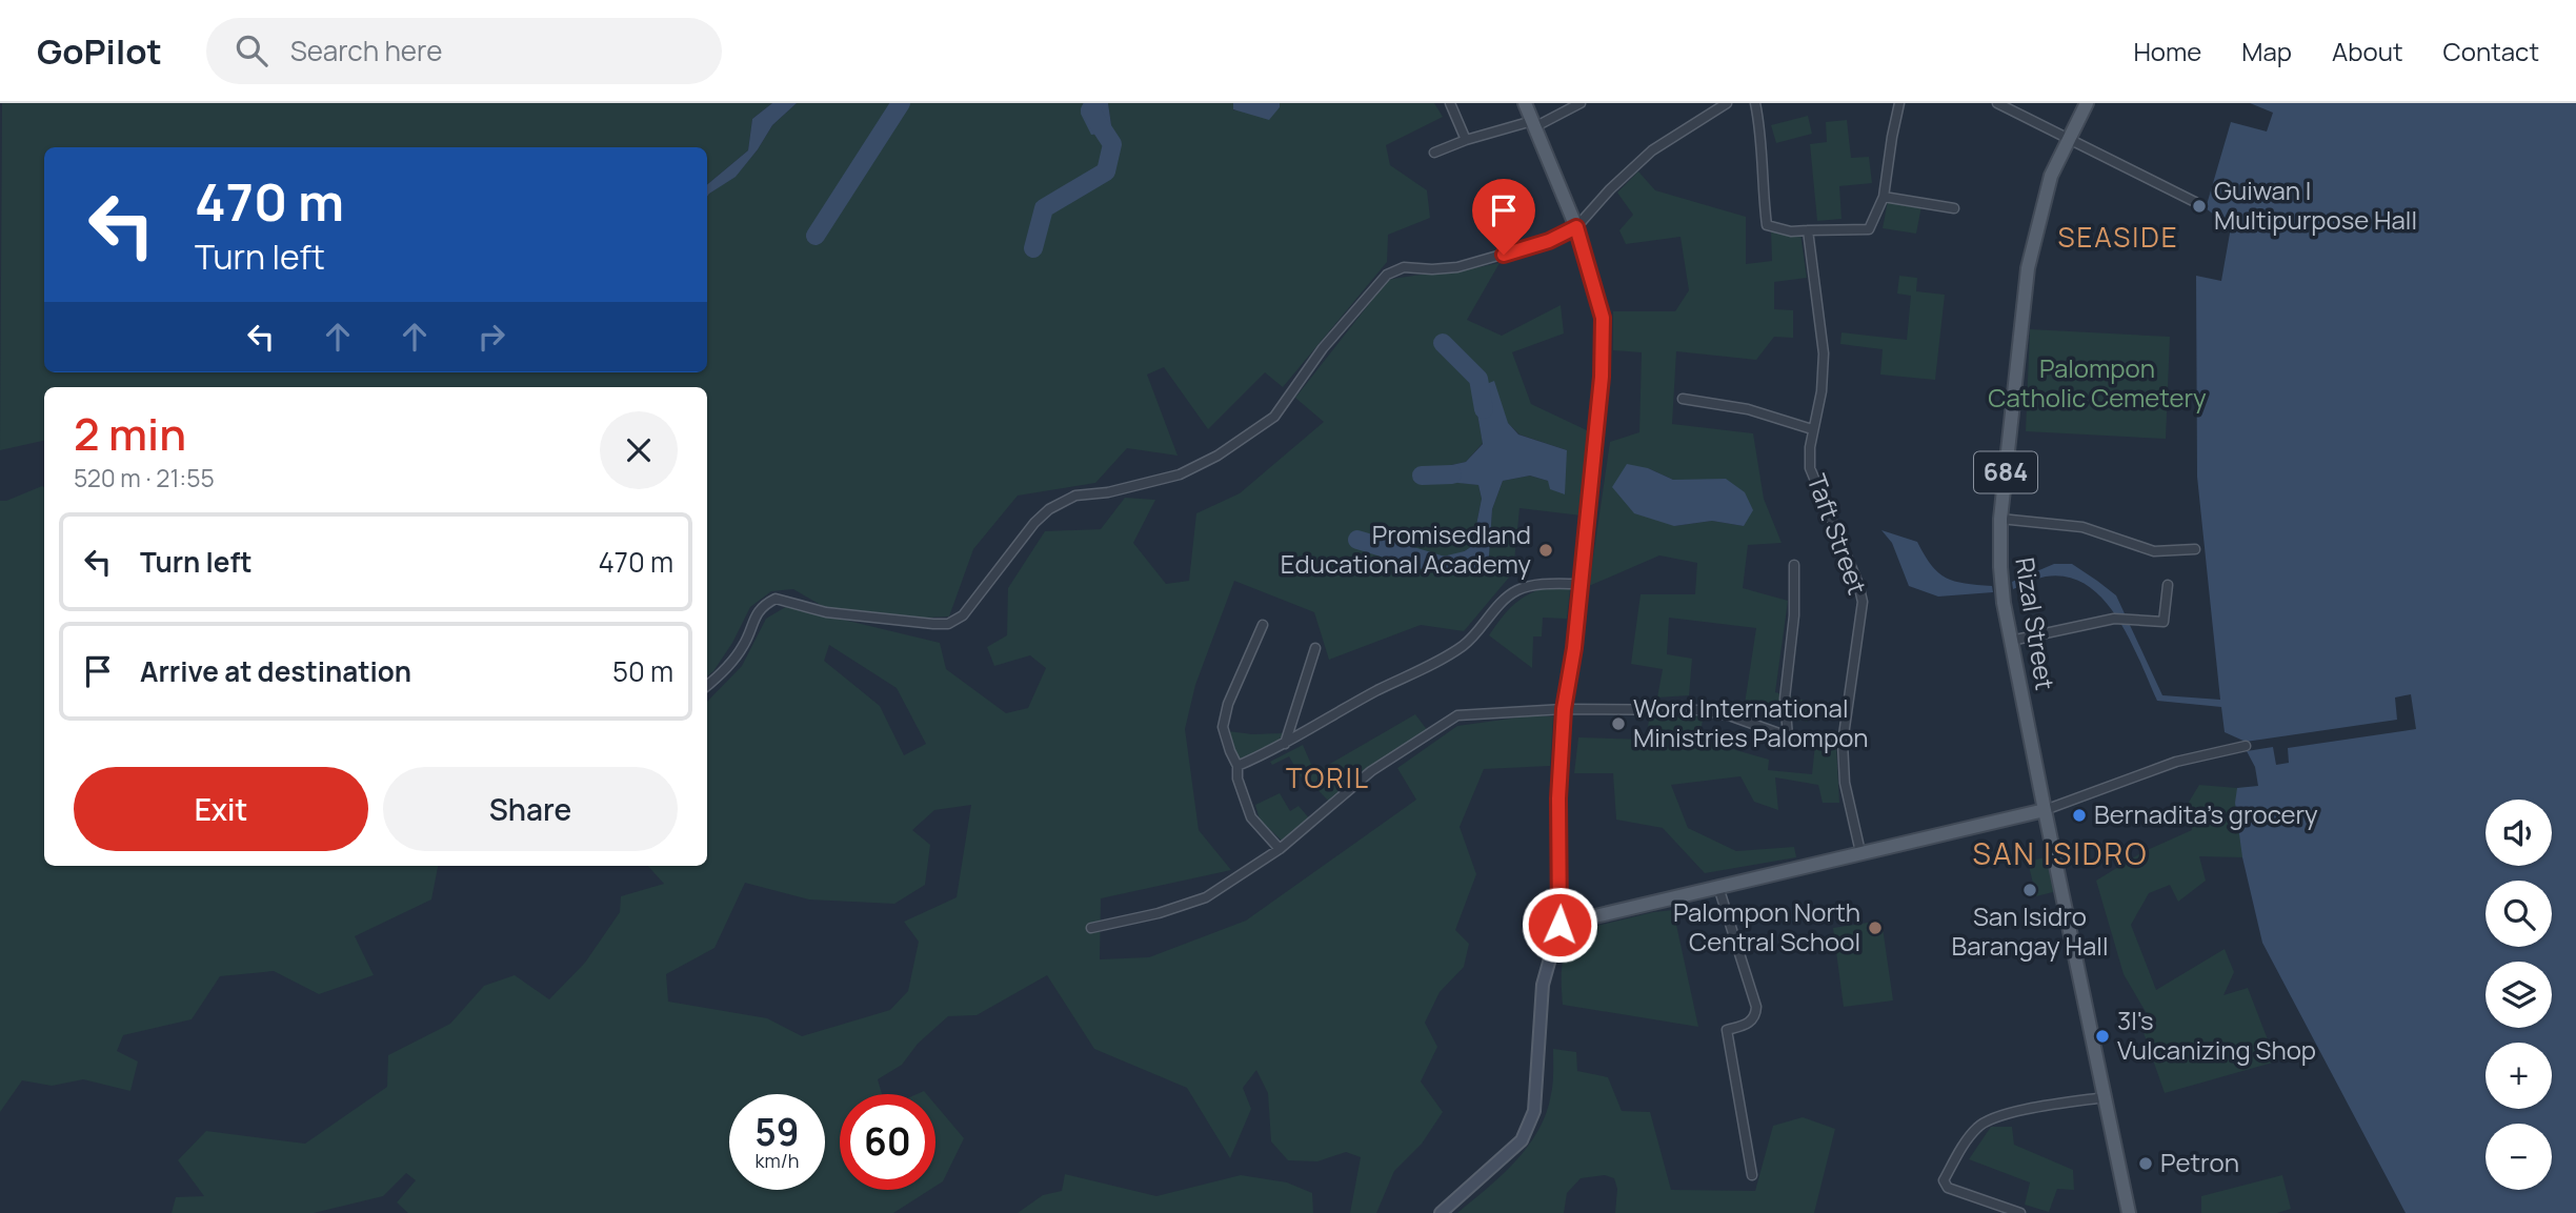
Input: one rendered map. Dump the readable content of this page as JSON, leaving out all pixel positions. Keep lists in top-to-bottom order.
{
  "streets": {
    "main road": ["684", "Rizal Street"],
    "street": ["Taft Street"]
  },
  "crossings": [
    ["684", "Rizal Street"]
  ],
  "districts": ["SEASIDE", "TORIL", "SAN ISIDRO"],
  "parks": ["Palompon Catholic Cemetery"],
  "places": [
    "Guiwan I Multipurpose Hall",
    "Promisedland Educational Academy",
    "Word International Ministries Palompon",
    "Bernadita's grocery",
    "San Isidro Barangay Hall",
    "Palompon North Central School",
    "3I's Vulcanizing Shop",
    "Petron"
  ],
  "page": {
    "header": "GoPilot",
    "search": "Search here",
    "nav": [
      "Home",
      "Map",
      "About",
      "Contact"
    ],
    "turn": ["470 m", "Turn left"],
    "heading": ["2 min", "520 m · 21:55"],
    "list": [
      {
        "name": "Turn left",
        "value": "470 m"
      },
      {
        "name": "Arrive at destination",
        "value": "50 m"
      }
    ],
    "buttons": ["Exit", "Share"],
    "map_buttons": ["+", "−"],
    "speed": "59 km/h",
    "limit": "60"
  }
}
